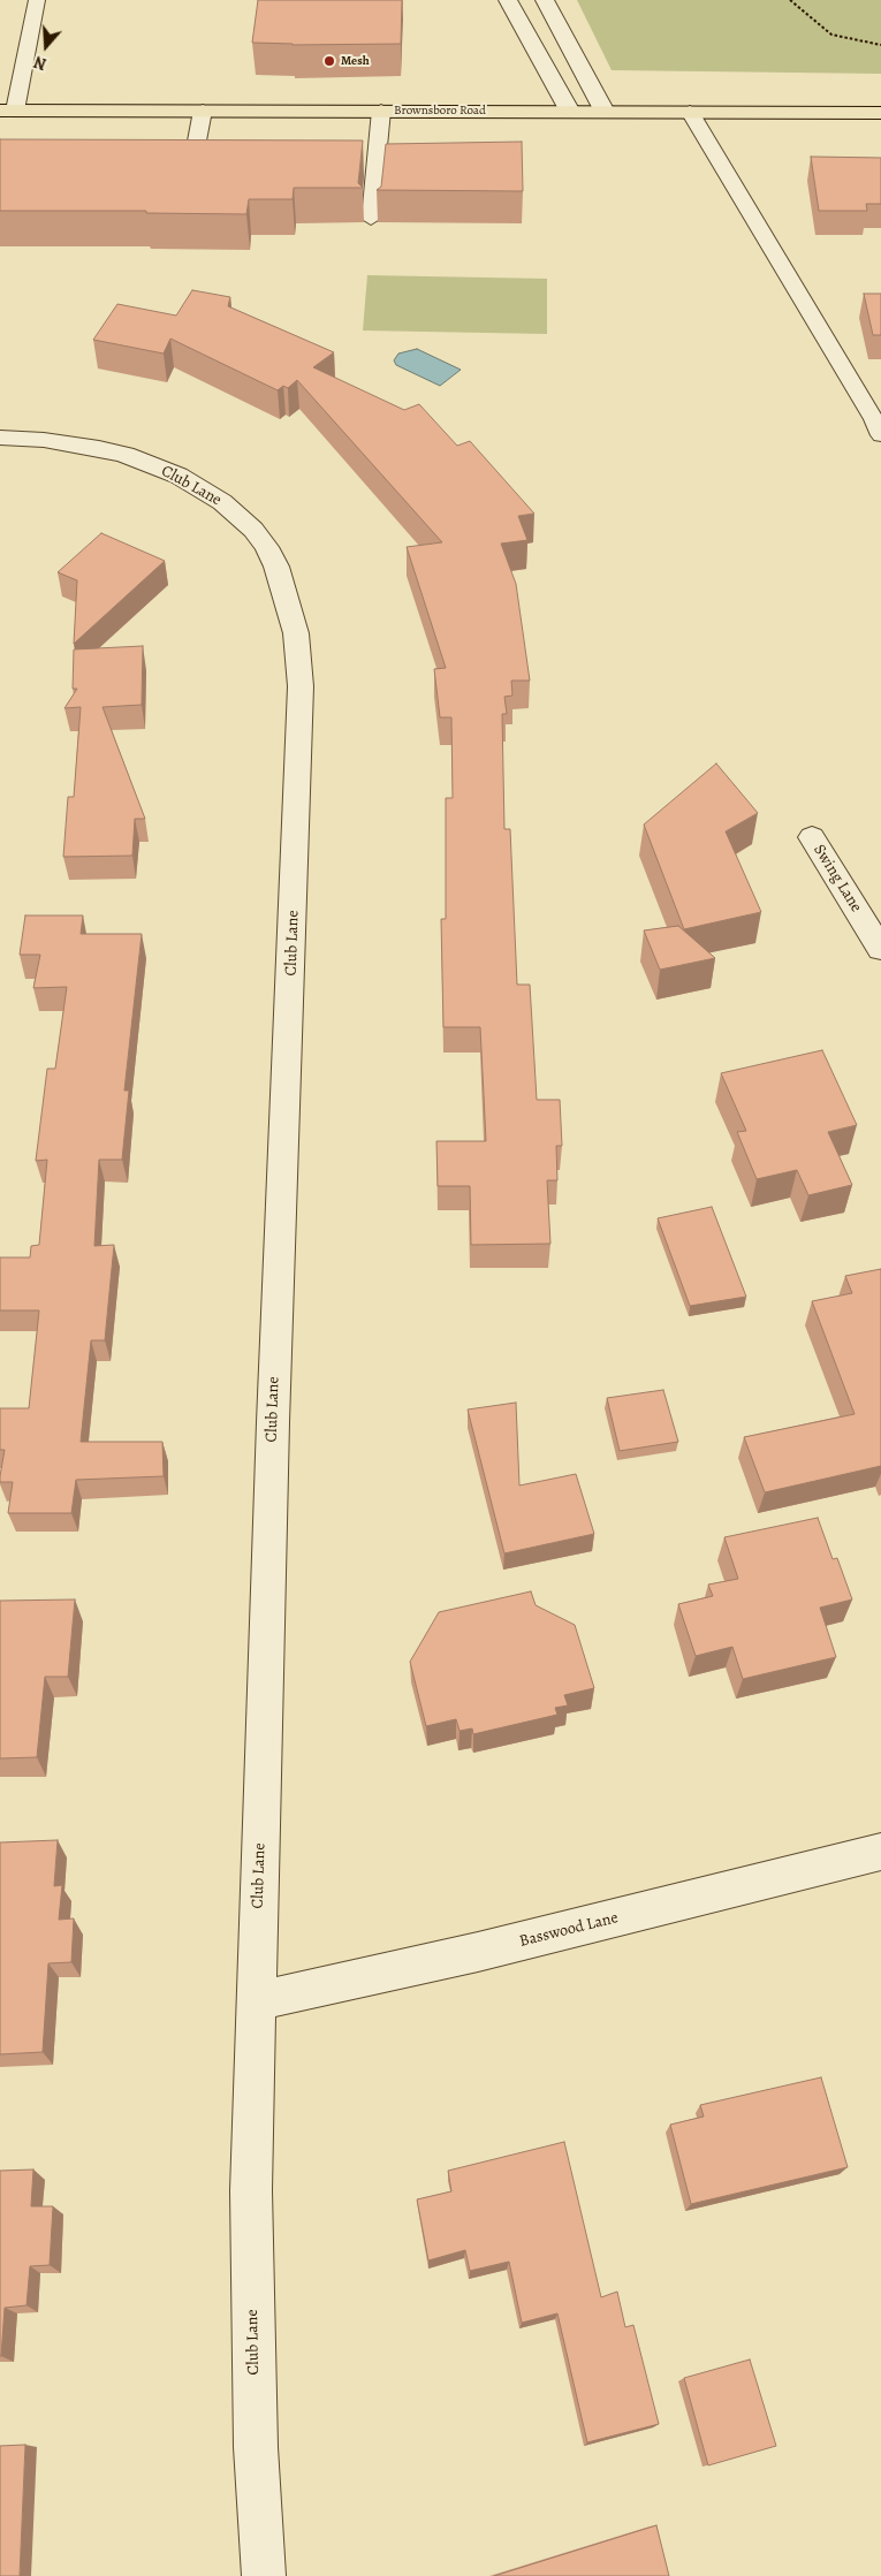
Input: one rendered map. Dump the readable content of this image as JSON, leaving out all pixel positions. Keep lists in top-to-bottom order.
{
  "streets": {
    "main road": ["Brownsboro Road"],
    "street": ["Club Lane", "Swing Lane", "Basswood Lane"]
  },
  "crossings": [
    ["Club Lane", "Basswood Lane"]
  ],
  "places": ["Mesh"],
  "north": "bottom"
}
